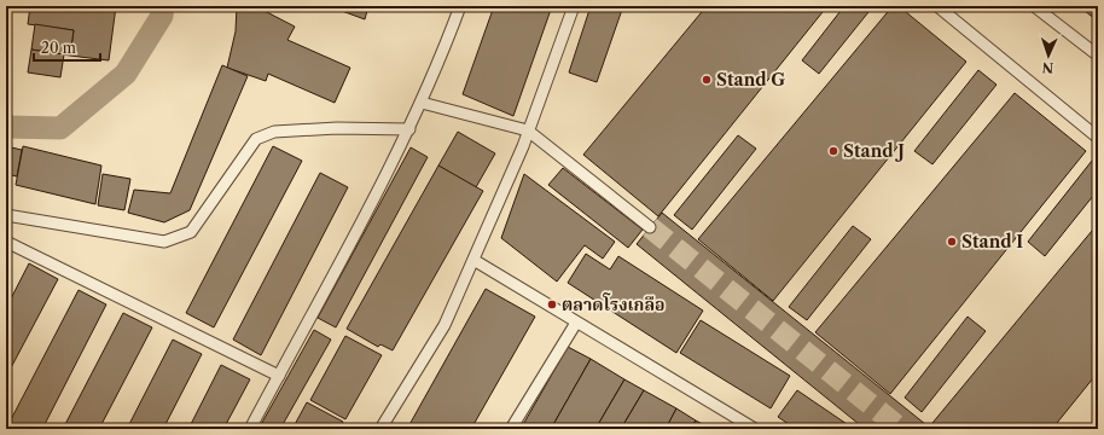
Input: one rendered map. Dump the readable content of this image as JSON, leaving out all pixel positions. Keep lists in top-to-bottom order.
{
  "places": [
    "Stand G",
    "Stand J",
    "Stand I",
    "ตลาดโรงเกลือ"
  ],
  "scale_bar": "20 m",
  "north": "bottom"
}
